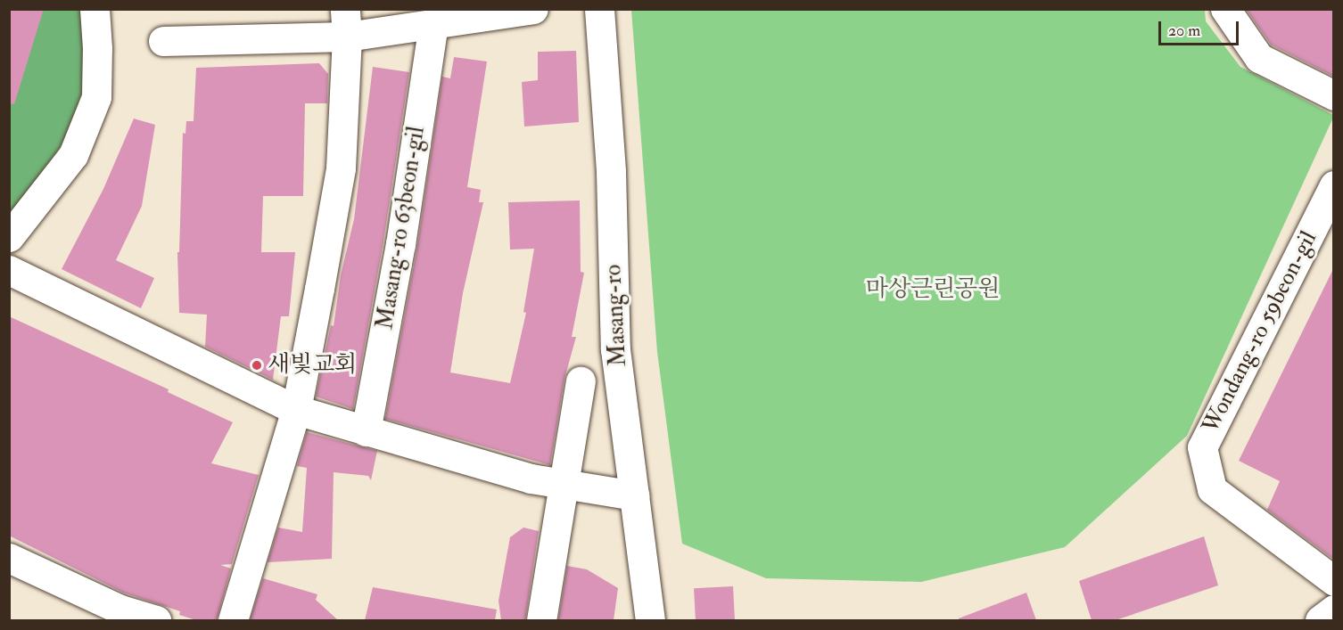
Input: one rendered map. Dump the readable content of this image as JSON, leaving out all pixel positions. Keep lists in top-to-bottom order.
{
  "streets": {
    "street": ["Masang-ro 63beon-gil", "Masang-ro", "Wondang-ro 59beon-gil"]
  },
  "parks": ["마상근린공원"],
  "places": ["새빛교회"],
  "scale_bar": "20 m"
}
